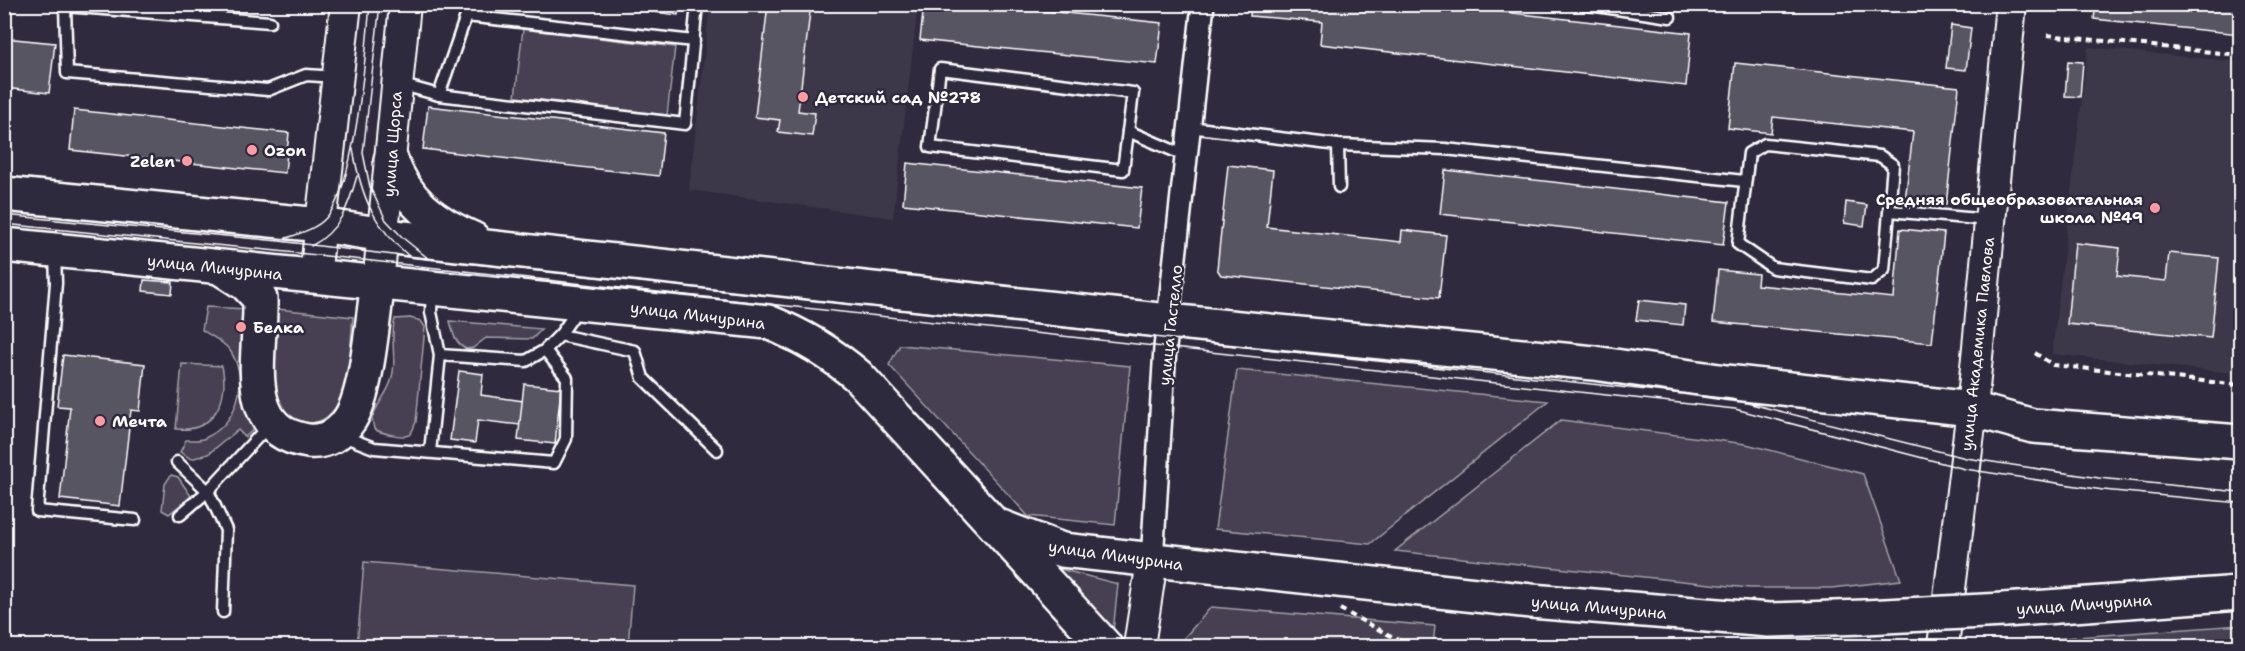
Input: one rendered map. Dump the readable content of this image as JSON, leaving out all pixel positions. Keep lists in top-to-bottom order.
{
  "streets": {
    "main road": [
      "улица Щорса",
      "улица Мичурина",
      "улица Гастелло",
      "улица Академика Павлова"
    ]
  },
  "crossings": [
    ["улица Щорса", "улица Мичурина"],
    ["улица Мичурина", "улица Гастелло"]
  ],
  "places": [
    "Детский сад №278",
    "Ozon",
    "Zelen",
    "Средняя общеобразовательная школа №49",
    "Белка",
    "Мечта"
  ]
}
